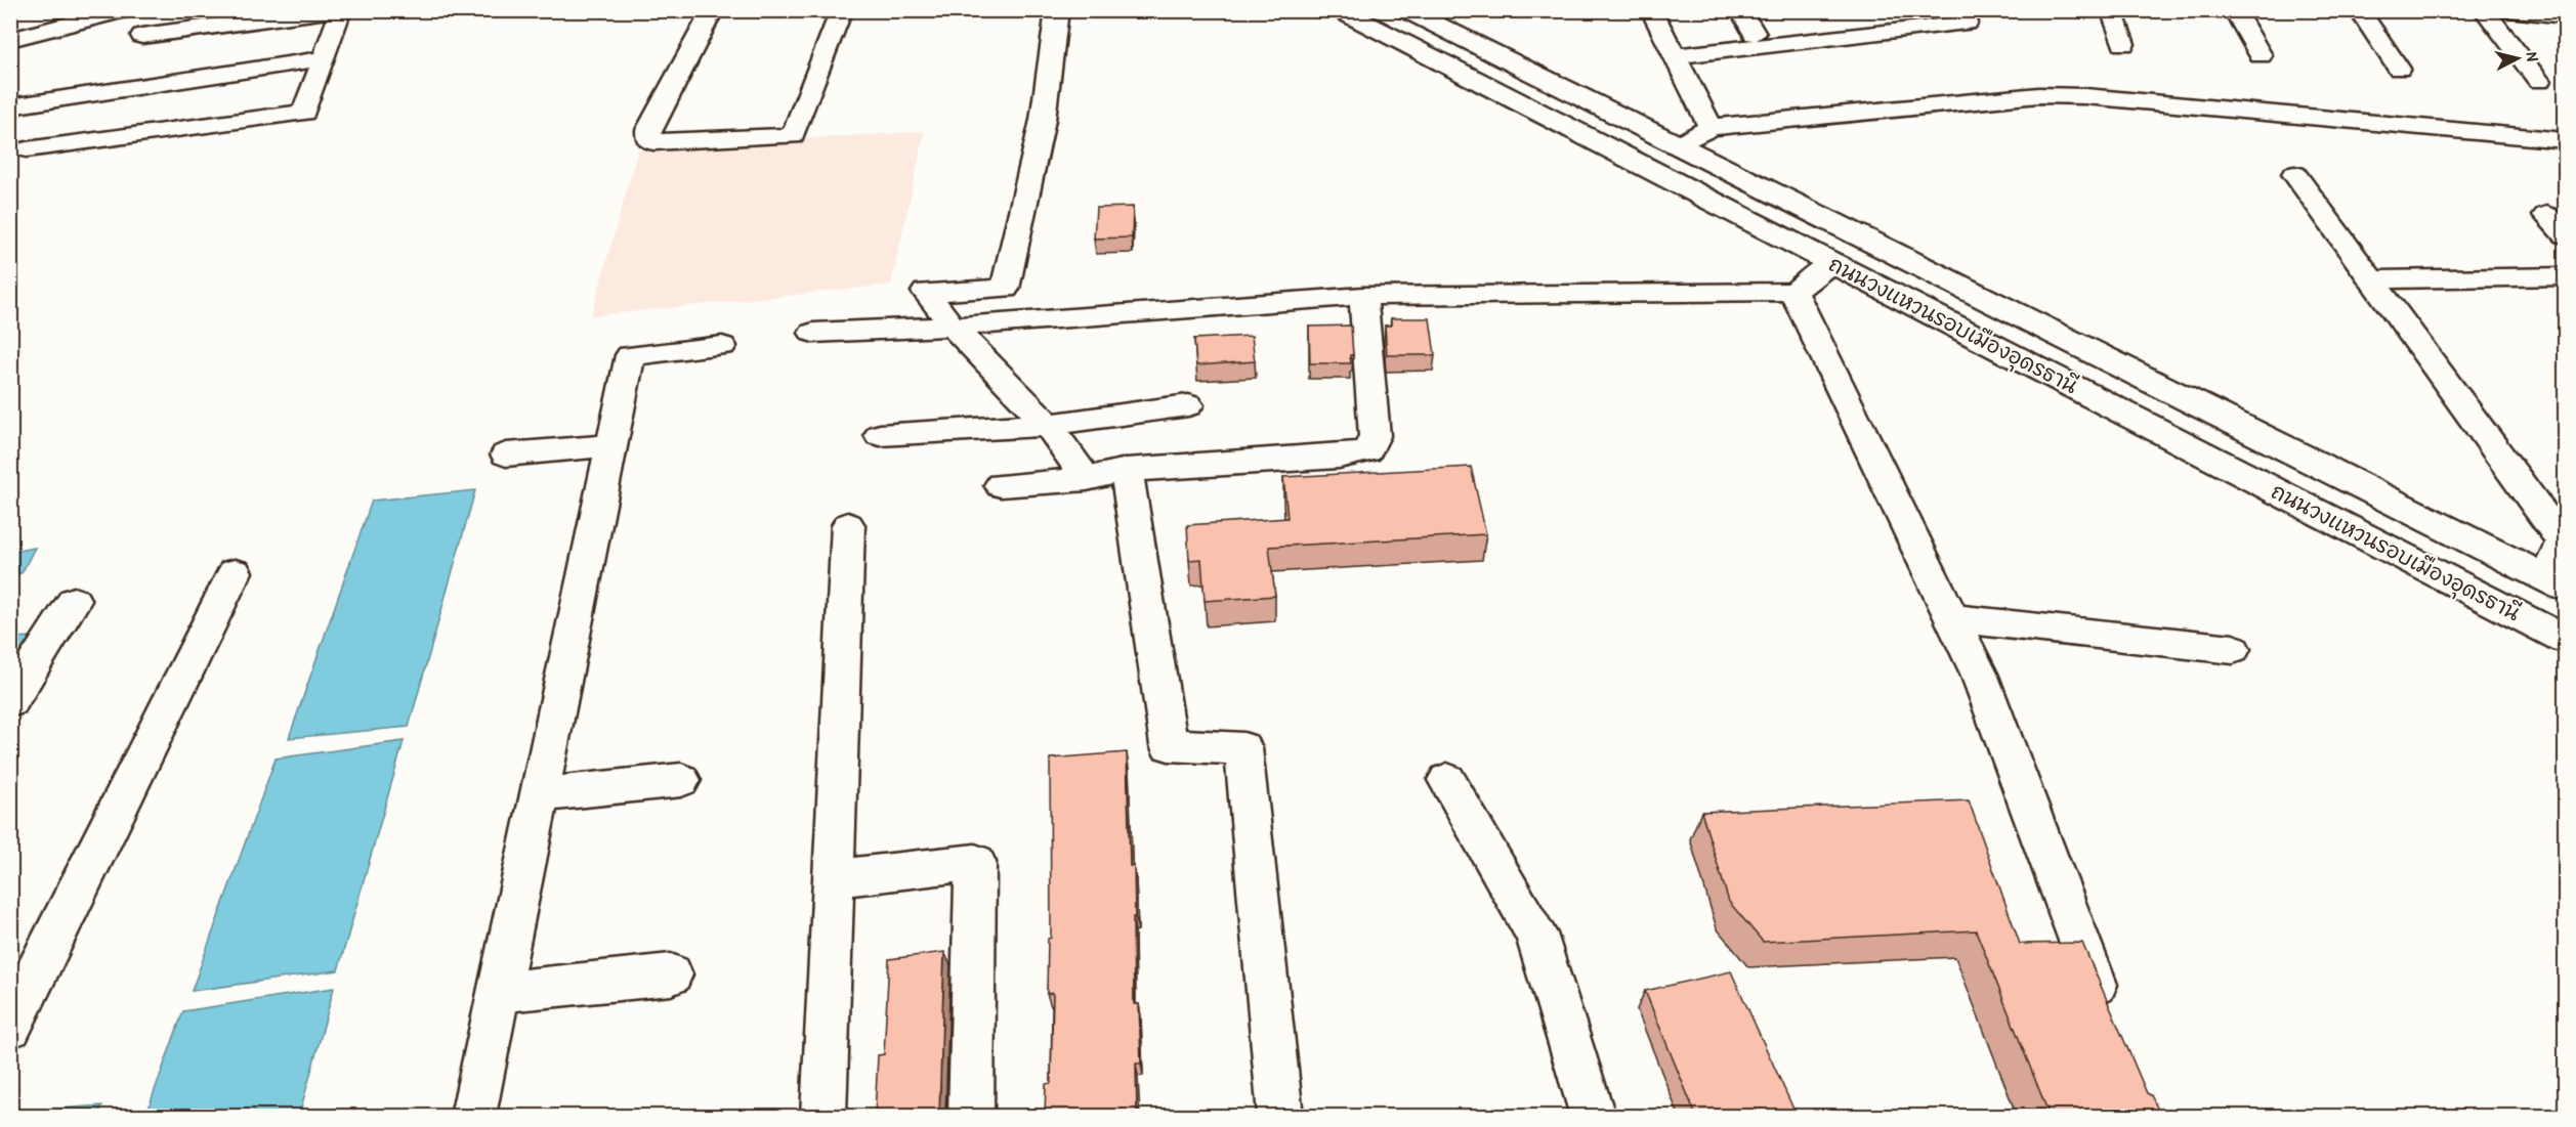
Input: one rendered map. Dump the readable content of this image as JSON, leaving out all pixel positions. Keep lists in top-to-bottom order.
{
  "streets": {
    "street": ["ถนนวงแหวนรอบเมืองอุดรธานี"]
  },
  "north": "right"
}
